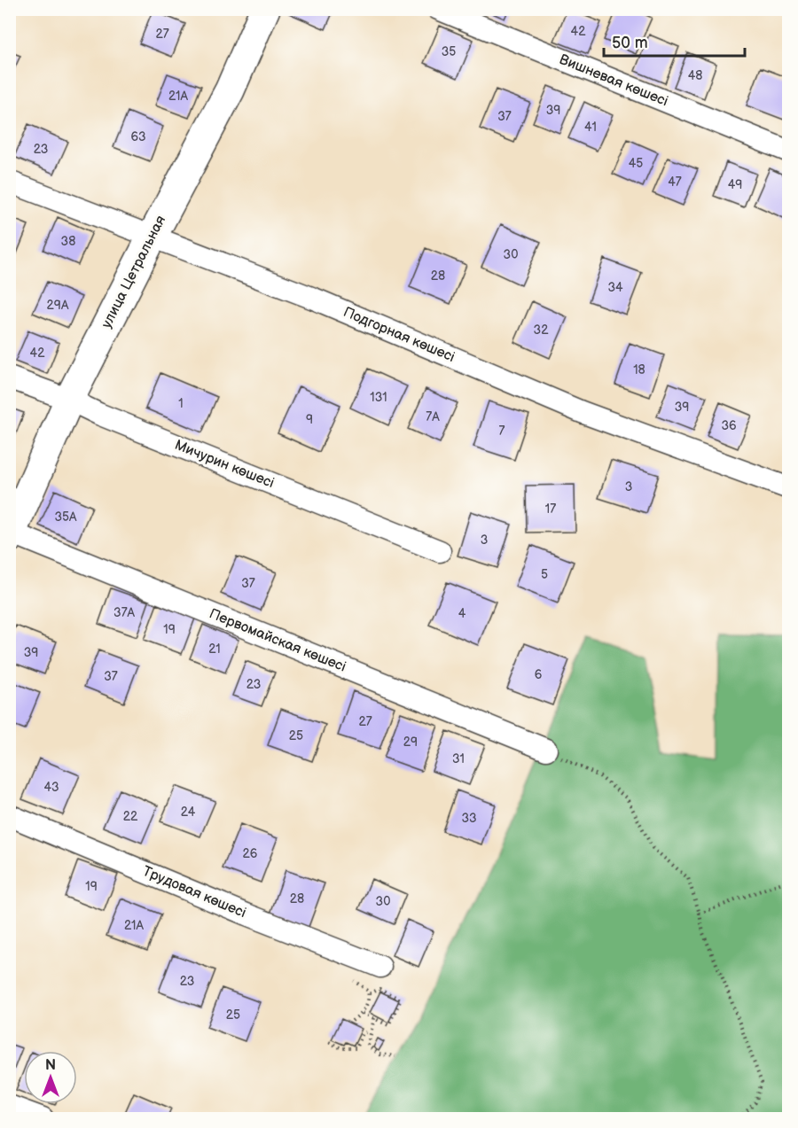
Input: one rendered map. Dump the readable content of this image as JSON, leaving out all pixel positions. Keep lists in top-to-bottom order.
{
  "streets": {
    "street": [
      "Вишневая көшесі",
      "улица Цетральная",
      "Подгорная көшесі",
      "Мичурин көшесі",
      "Первомайская көшесі",
      "Трудовая көшесі"
    ]
  },
  "crossings": [
    ["улица Цетральная", "Подгорная көшесі"],
    ["улица Цетральная", "Мичурин көшесі"],
    ["улица Цетральная", "Первомайская көшесі"]
  ],
  "house_numbers": [
    "42",
    "27",
    "35",
    "48",
    "21А",
    "39",
    "37",
    "41",
    "63",
    "23",
    "45",
    "47",
    "49",
    "38",
    "30",
    "28",
    "34",
    "29А",
    "32",
    "42",
    "18",
    "131",
    "1",
    "39",
    "7А",
    "9",
    "36",
    "7",
    "3",
    "17",
    "35А",
    "3",
    "5",
    "37",
    "37А",
    "4",
    "19",
    "21",
    "39",
    "6",
    "37",
    "23",
    "27",
    "25",
    "29",
    "31",
    "43",
    "24",
    "22",
    "33",
    "26",
    "19",
    "28",
    "30",
    "21А",
    "23",
    "25"
  ],
  "scale_bar": "50 m",
  "north": "top"
}
